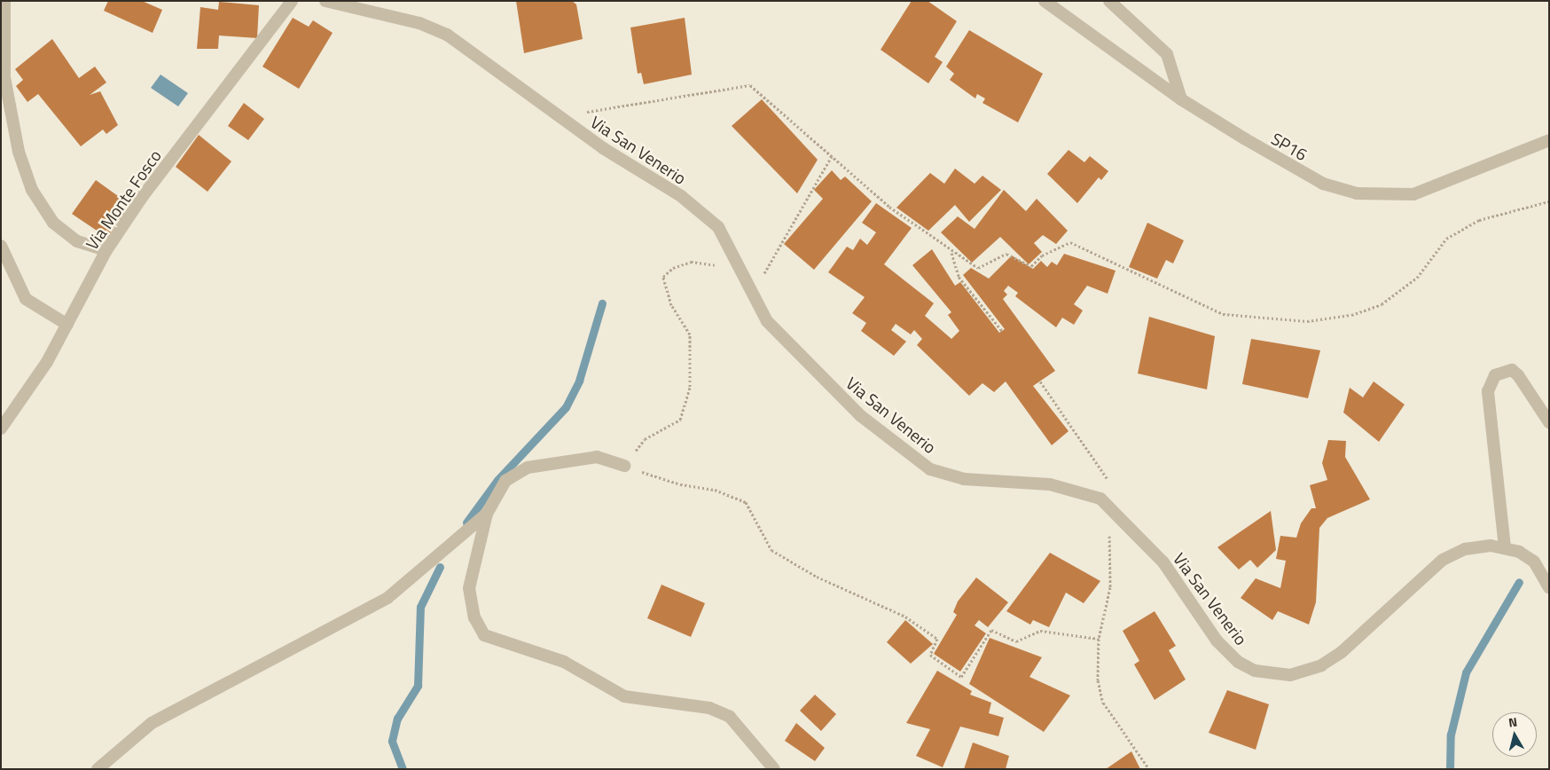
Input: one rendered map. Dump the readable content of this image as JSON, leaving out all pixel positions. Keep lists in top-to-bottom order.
{
  "streets": {
    "street": ["SP16", "Via San Venerio", "Via Monte Fosco"]
  },
  "north": "top"
}
